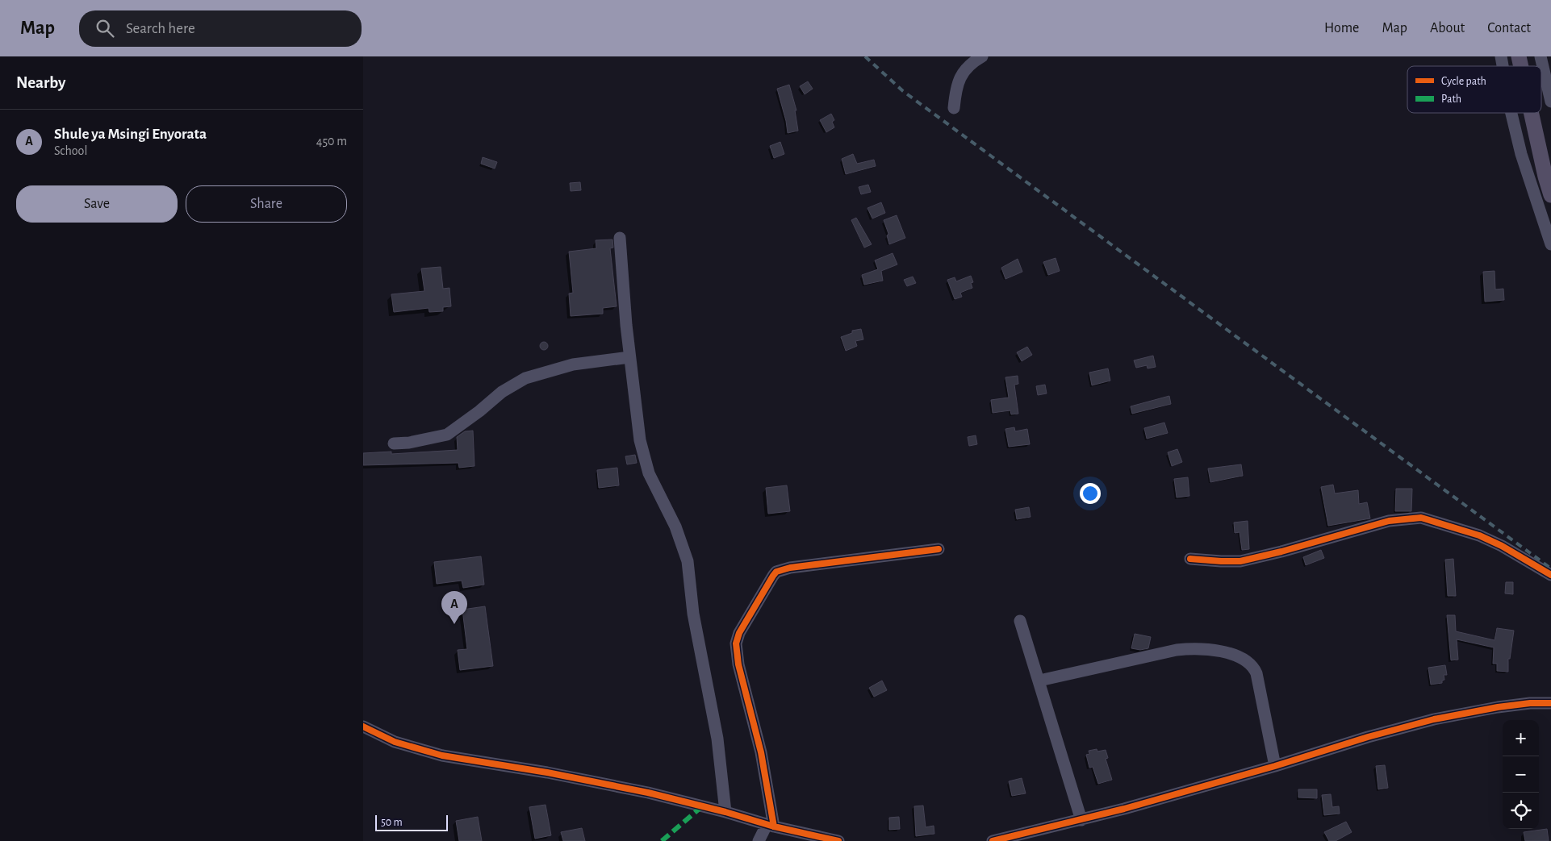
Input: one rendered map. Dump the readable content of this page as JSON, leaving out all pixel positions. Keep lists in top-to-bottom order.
{
  "legend": ["Cycle path", "Path"],
  "scale_bar": "50 m",
  "page": {
    "header": "Map",
    "search": "Search here",
    "nav": [
      "Home",
      "Map",
      "About",
      "Contact"
    ],
    "heading": "Nearby",
    "list": [
      {
        "mark": "A",
        "name": "Shule ya Msingi Enyorata",
        "note": "School",
        "value": "450 m"
      }
    ],
    "buttons": ["Save", "Share"],
    "pins": "A",
    "map_buttons": ["+", "−"],
    "scale": "50 m"
  }
}
